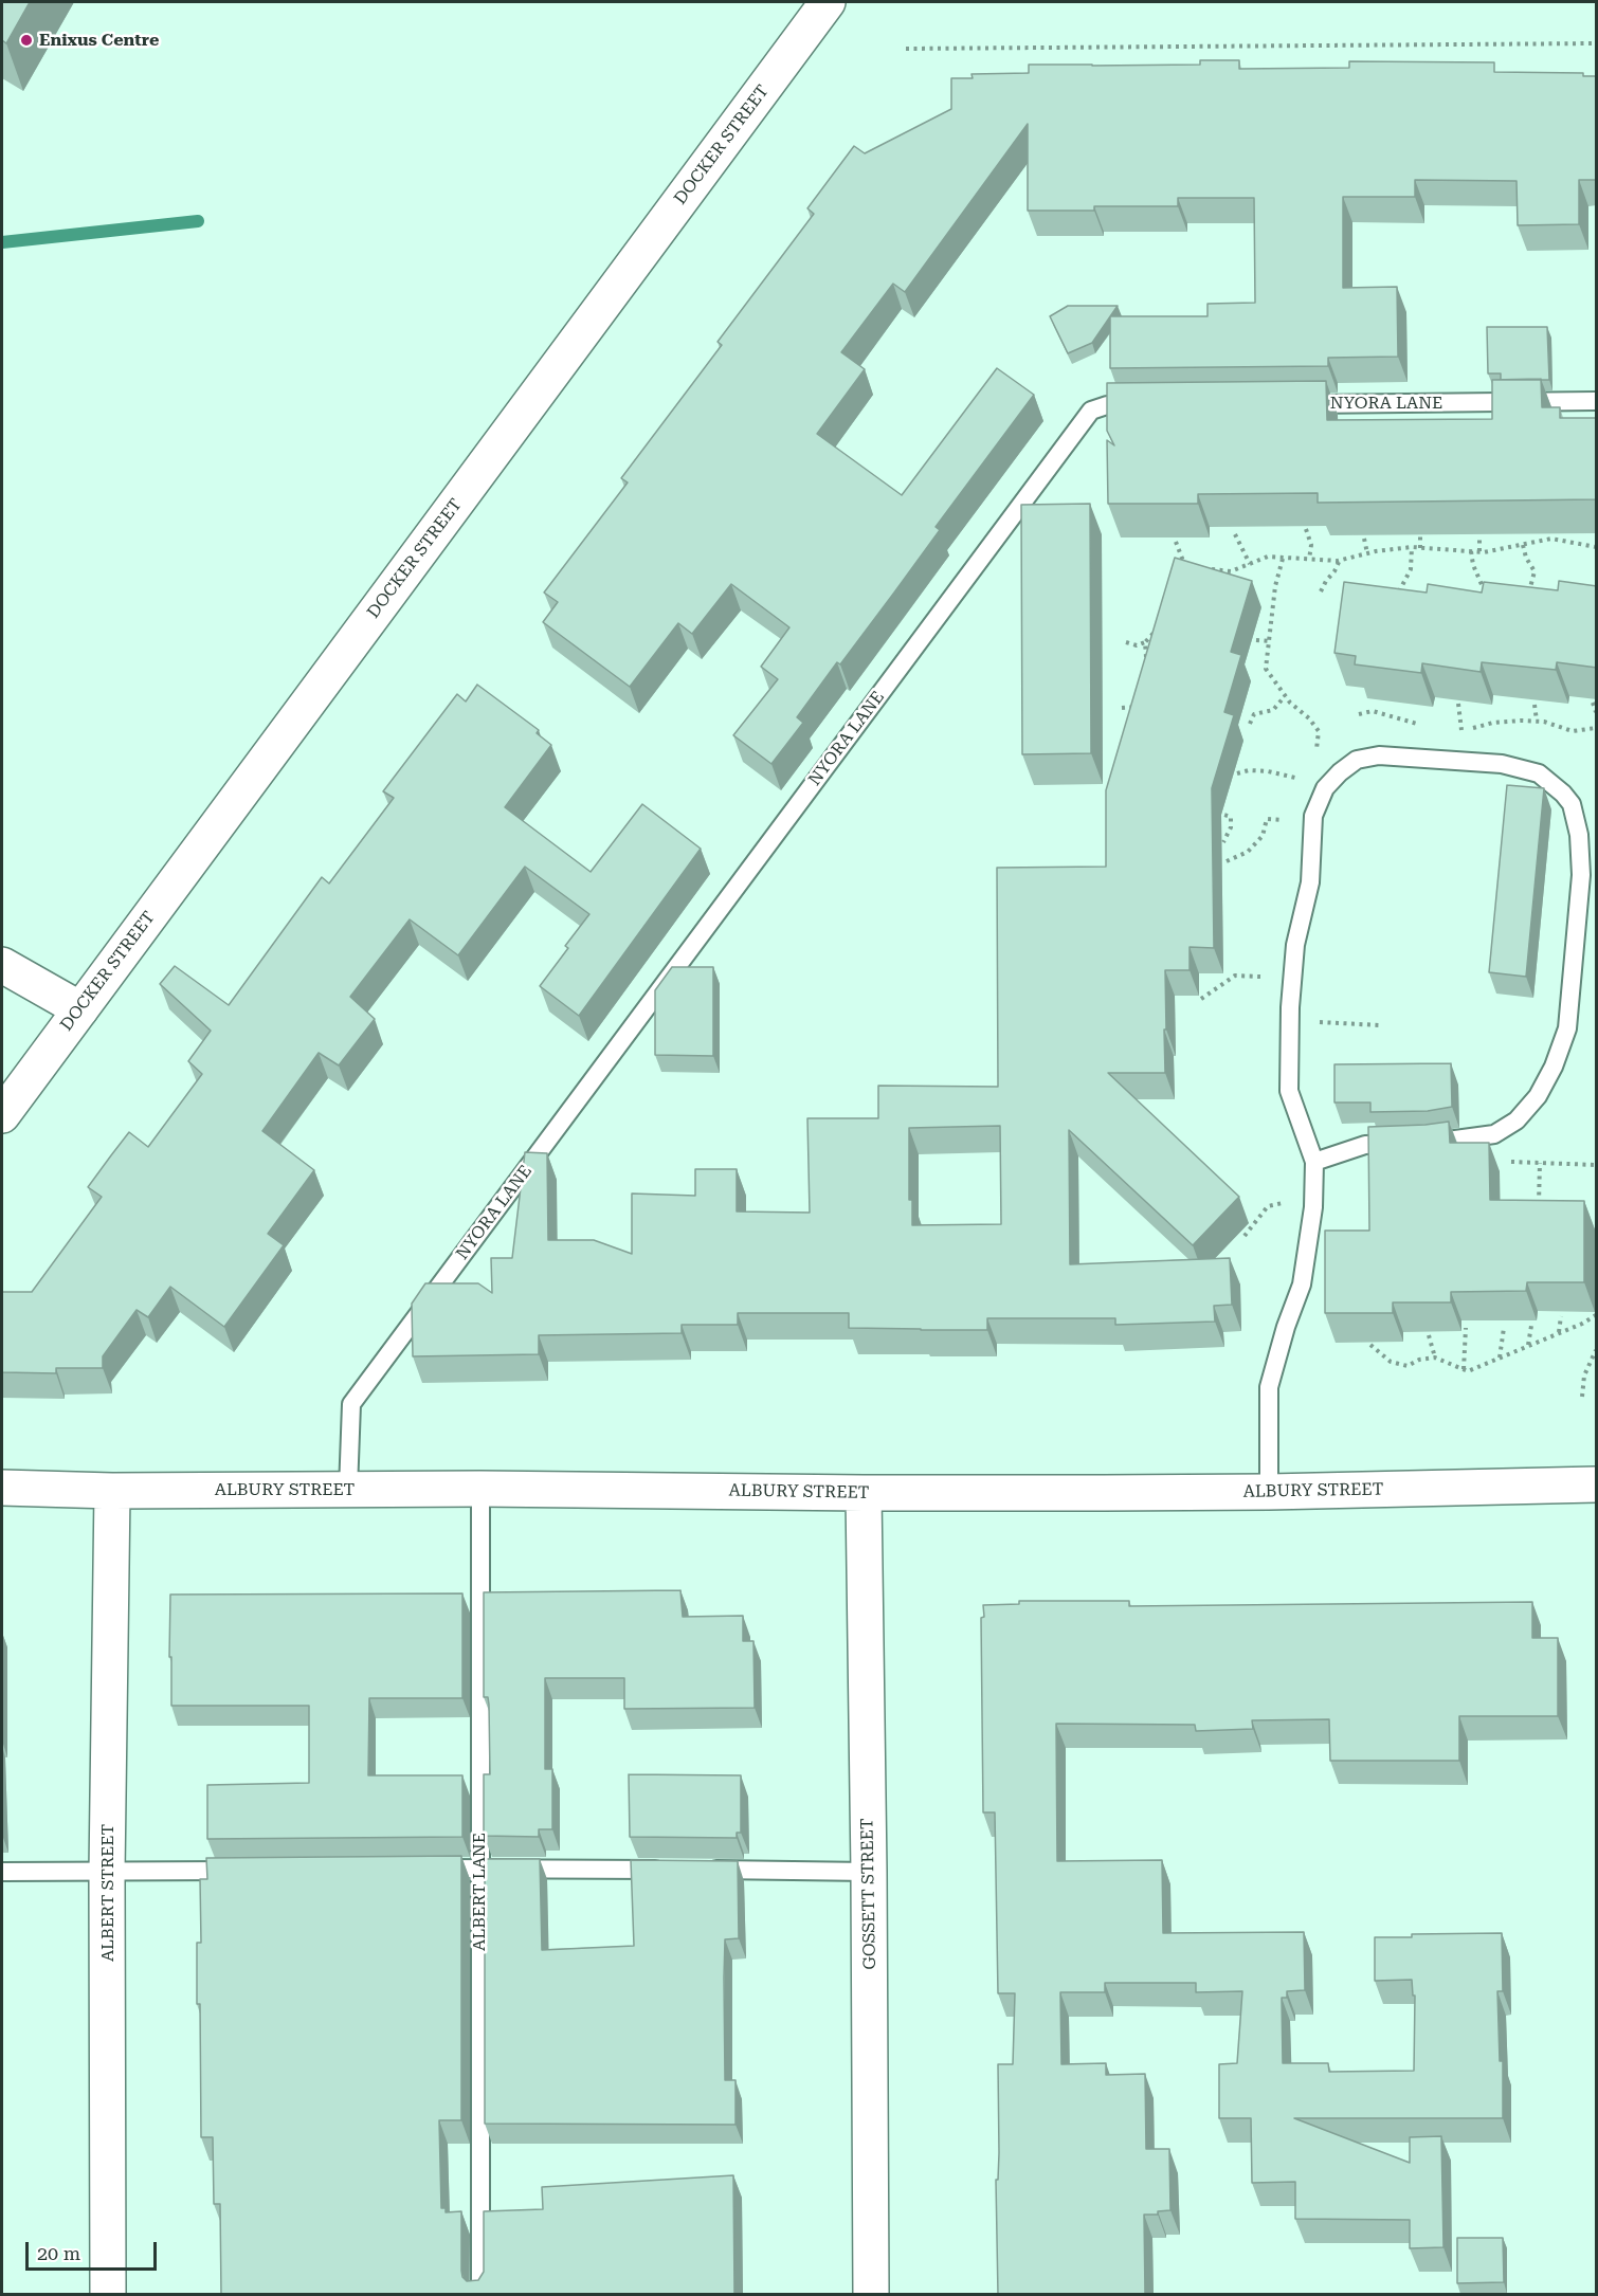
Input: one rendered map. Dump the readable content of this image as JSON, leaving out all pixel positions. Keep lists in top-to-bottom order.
{
  "streets": {
    "street": [
      "DOCKER STREET",
      "ALBURY STREET",
      "ALBERT STREET",
      "GOSSETT STREET"
    ],
    "lane": ["NYORA LANE", "ALBERT LANE"]
  },
  "crossings": [
    ["NYORA LANE", "ALBURY STREET"],
    ["ALBURY STREET", "ALBERT LANE"],
    ["ALBURY STREET", "ALBERT STREET"],
    ["ALBURY STREET", "GOSSETT STREET"]
  ],
  "places": ["Enixus Centre"],
  "scale_bar": "20 m"
}
